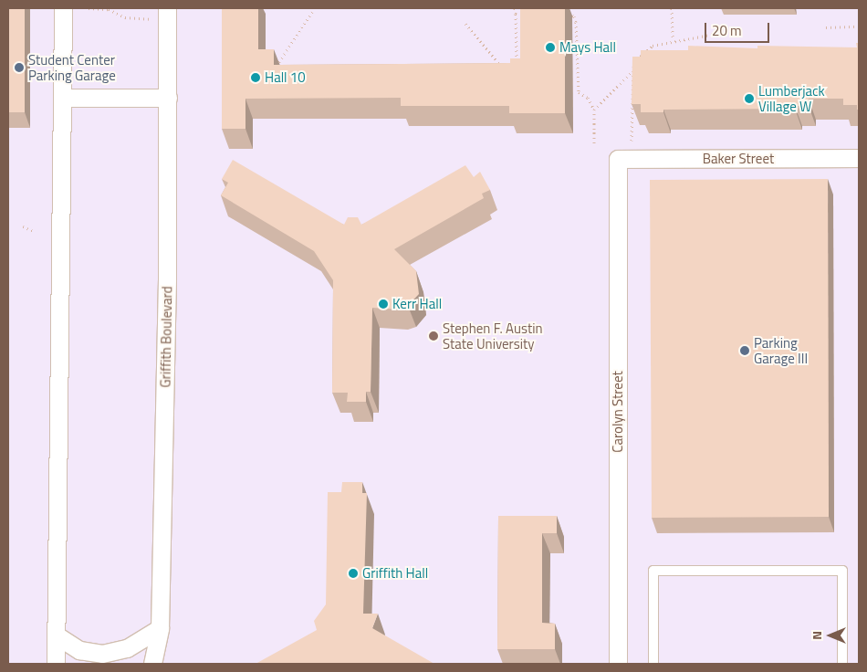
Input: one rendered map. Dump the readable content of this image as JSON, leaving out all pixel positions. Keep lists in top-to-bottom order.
{
  "streets": {
    "street": ["Baker Street", "Griffith Boulevard", "Carolyn Street"]
  },
  "crossings": [
    ["Baker Street", "Carolyn Street"]
  ],
  "places": [
    "Mays Hall",
    "Student Center Parking Garage",
    "Hall 10",
    "Lumberjack Village W",
    "Kerr Hall",
    "Stephen F. Austin State University",
    "Parking Garage III",
    "Griffith Hall"
  ],
  "scale_bar": "20 m",
  "north": "left"
}
